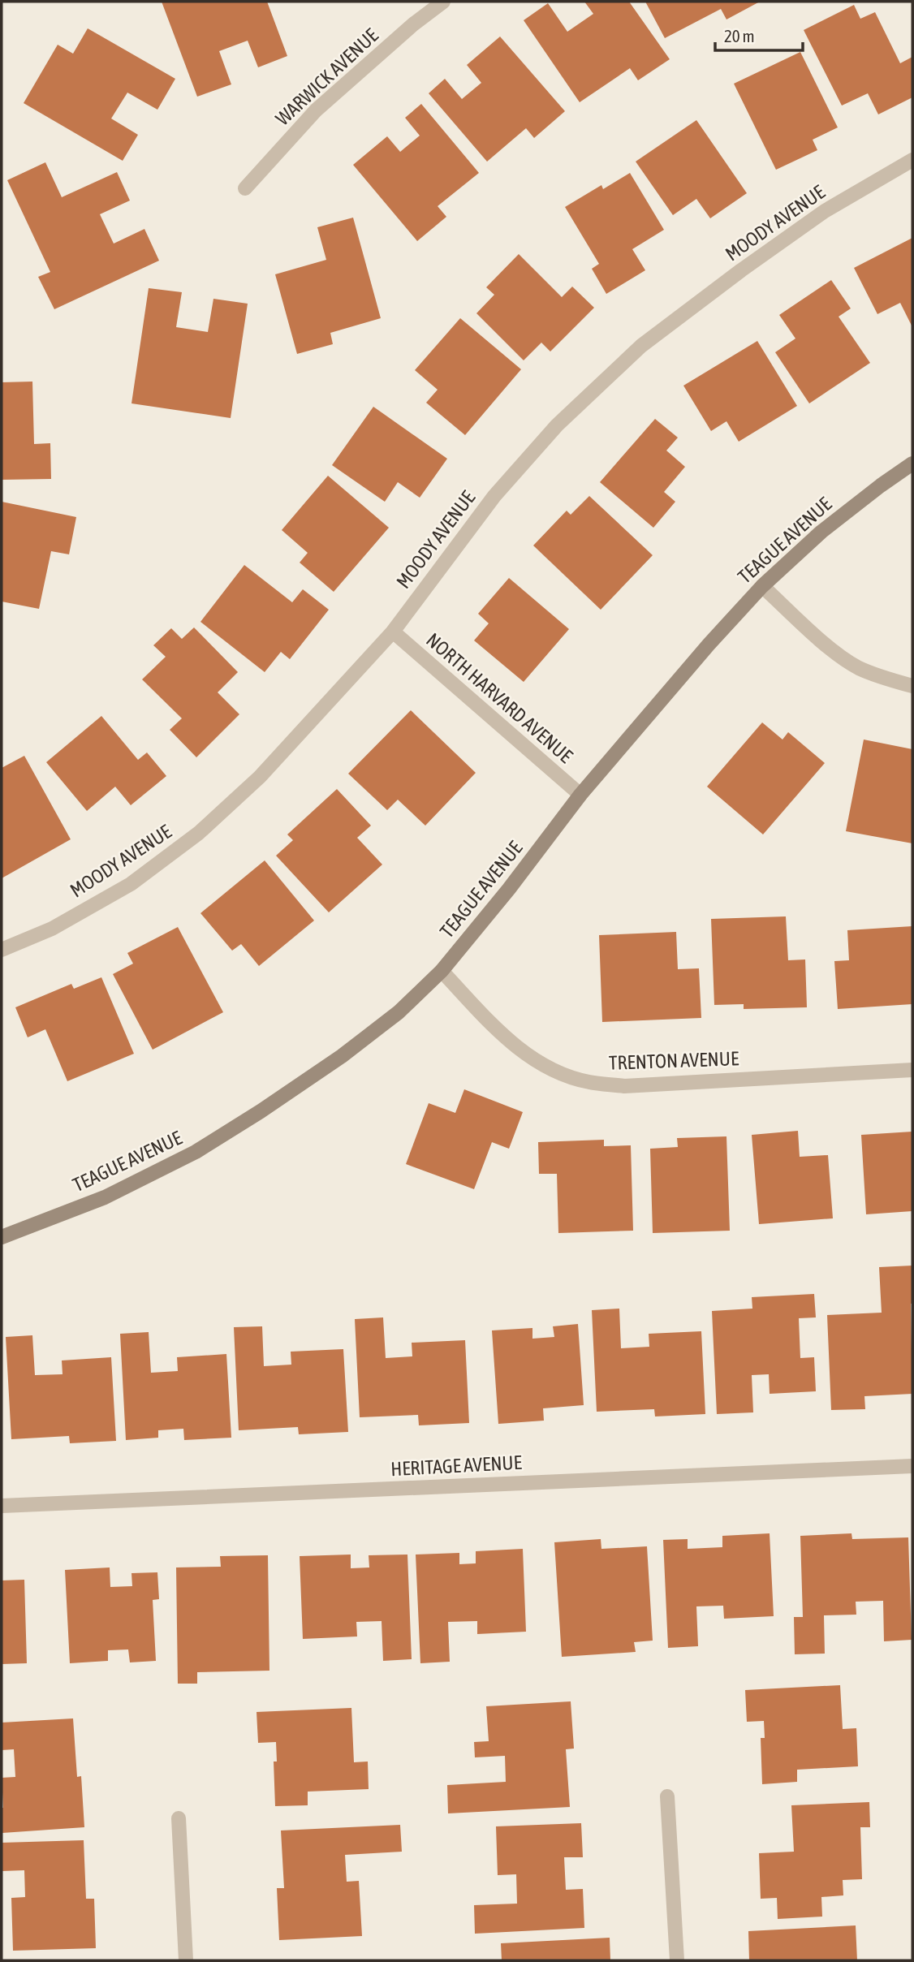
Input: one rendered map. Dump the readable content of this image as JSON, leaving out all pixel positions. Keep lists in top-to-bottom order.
{
  "streets": {
    "street": [
      "WARWICK AVENUE",
      "MOODY AVENUE",
      "TEAGUE AVENUE",
      "NORTH HARVARD AVENUE",
      "TRENTON AVENUE",
      "HERITAGE AVENUE"
    ]
  },
  "crossings": [
    ["MOODY AVENUE", "NORTH HARVARD AVENUE"],
    ["TEAGUE AVENUE", "NORTH HARVARD AVENUE"],
    ["TEAGUE AVENUE", "TRENTON AVENUE"]
  ],
  "scale_bar": "20 m"
}
